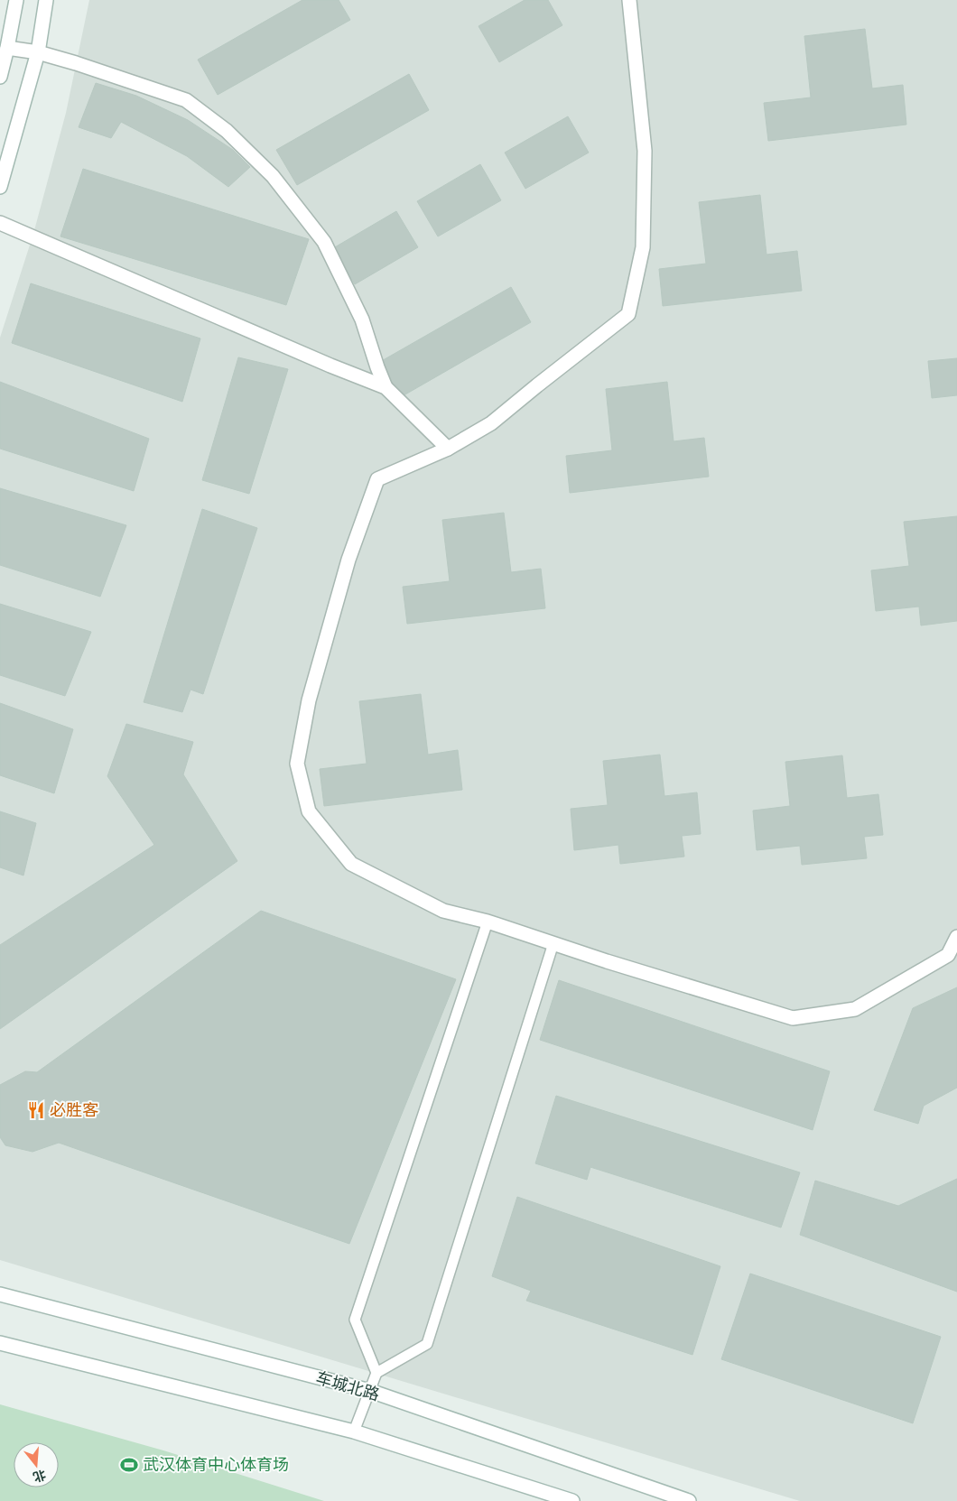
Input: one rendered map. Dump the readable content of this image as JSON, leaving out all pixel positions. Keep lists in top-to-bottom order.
{
  "streets": {
    "street": ["车城北路"]
  },
  "places": {
    "restaurant": ["必胜客"],
    "sports": ["武汉体育中心体育场"]
  },
  "north": "bottom"
}
